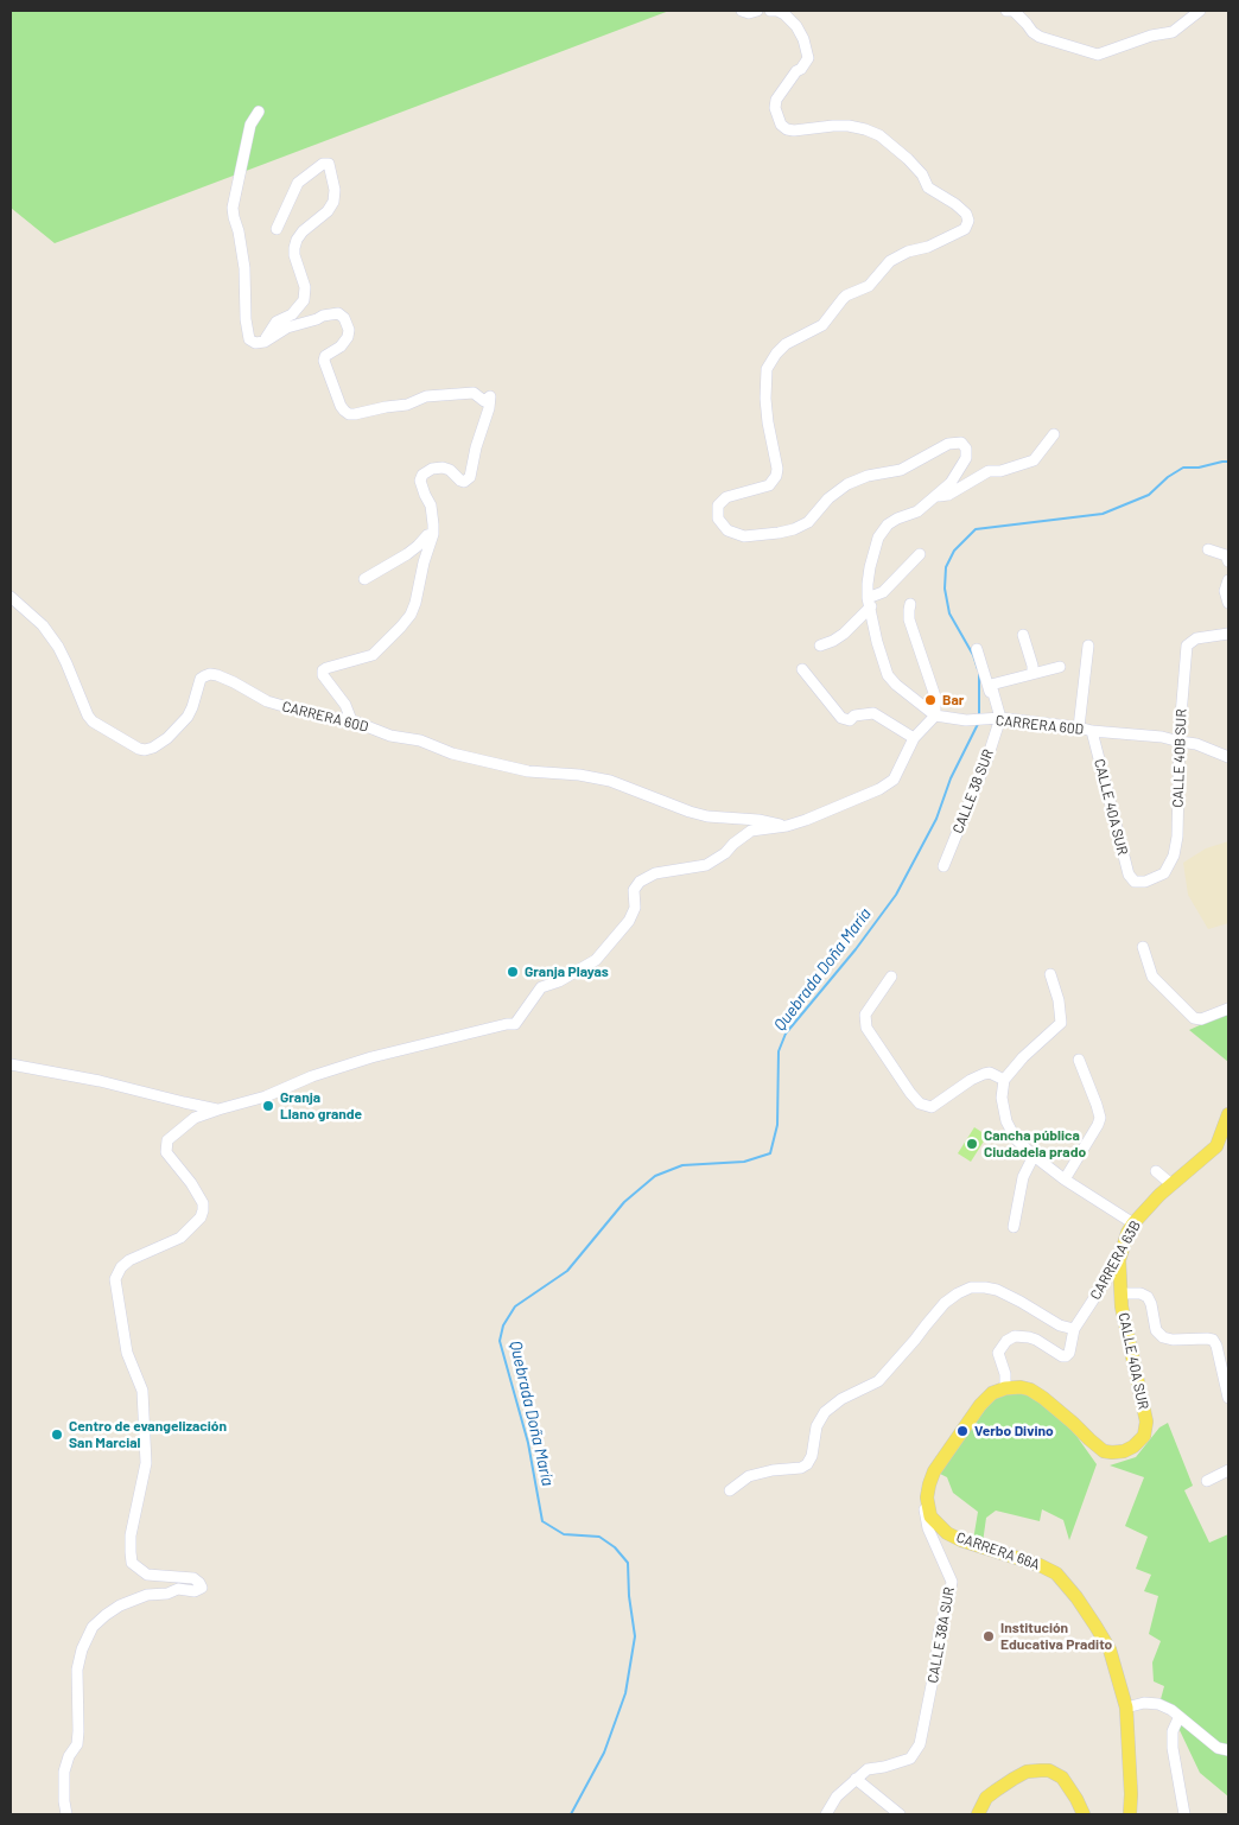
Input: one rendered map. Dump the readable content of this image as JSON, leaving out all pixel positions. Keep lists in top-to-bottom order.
{
  "streets": {
    "main road": [
      "CALLE 40A SUR",
      "CARRERA 63B",
      "CARRERA 66A",
      "CALLE 38A SUR"
    ],
    "street": ["CARRERA 60D", "CALLE 40B SUR", "CALLE 38 SUR"]
  },
  "crossings": [
    ["CARRERA 60D", "CALLE 40B SUR"],
    ["CARRERA 60D", "CALLE 38 SUR"],
    ["CARRERA 60D", "CALLE 40A SUR"],
    ["CALLE 40B SUR", "CALLE 40A SUR"],
    ["CALLE 40A SUR", "CARRERA 63B"],
    ["CALLE 40A SUR", "CALLE 38A SUR"],
    ["CARRERA 63B", "CALLE 38A SUR"],
    ["CARRERA 66A", "CALLE 38A SUR"]
  ],
  "water": ["Quebrada Doña María"],
  "places": [
    "Bar",
    "Granja Playas",
    "Granja Llano grande",
    "Cancha pública Ciudadela prado",
    "Verbo Divino",
    "Centro de evangelización San Marcial",
    "Institución Educativa Pradito"
  ]
}
